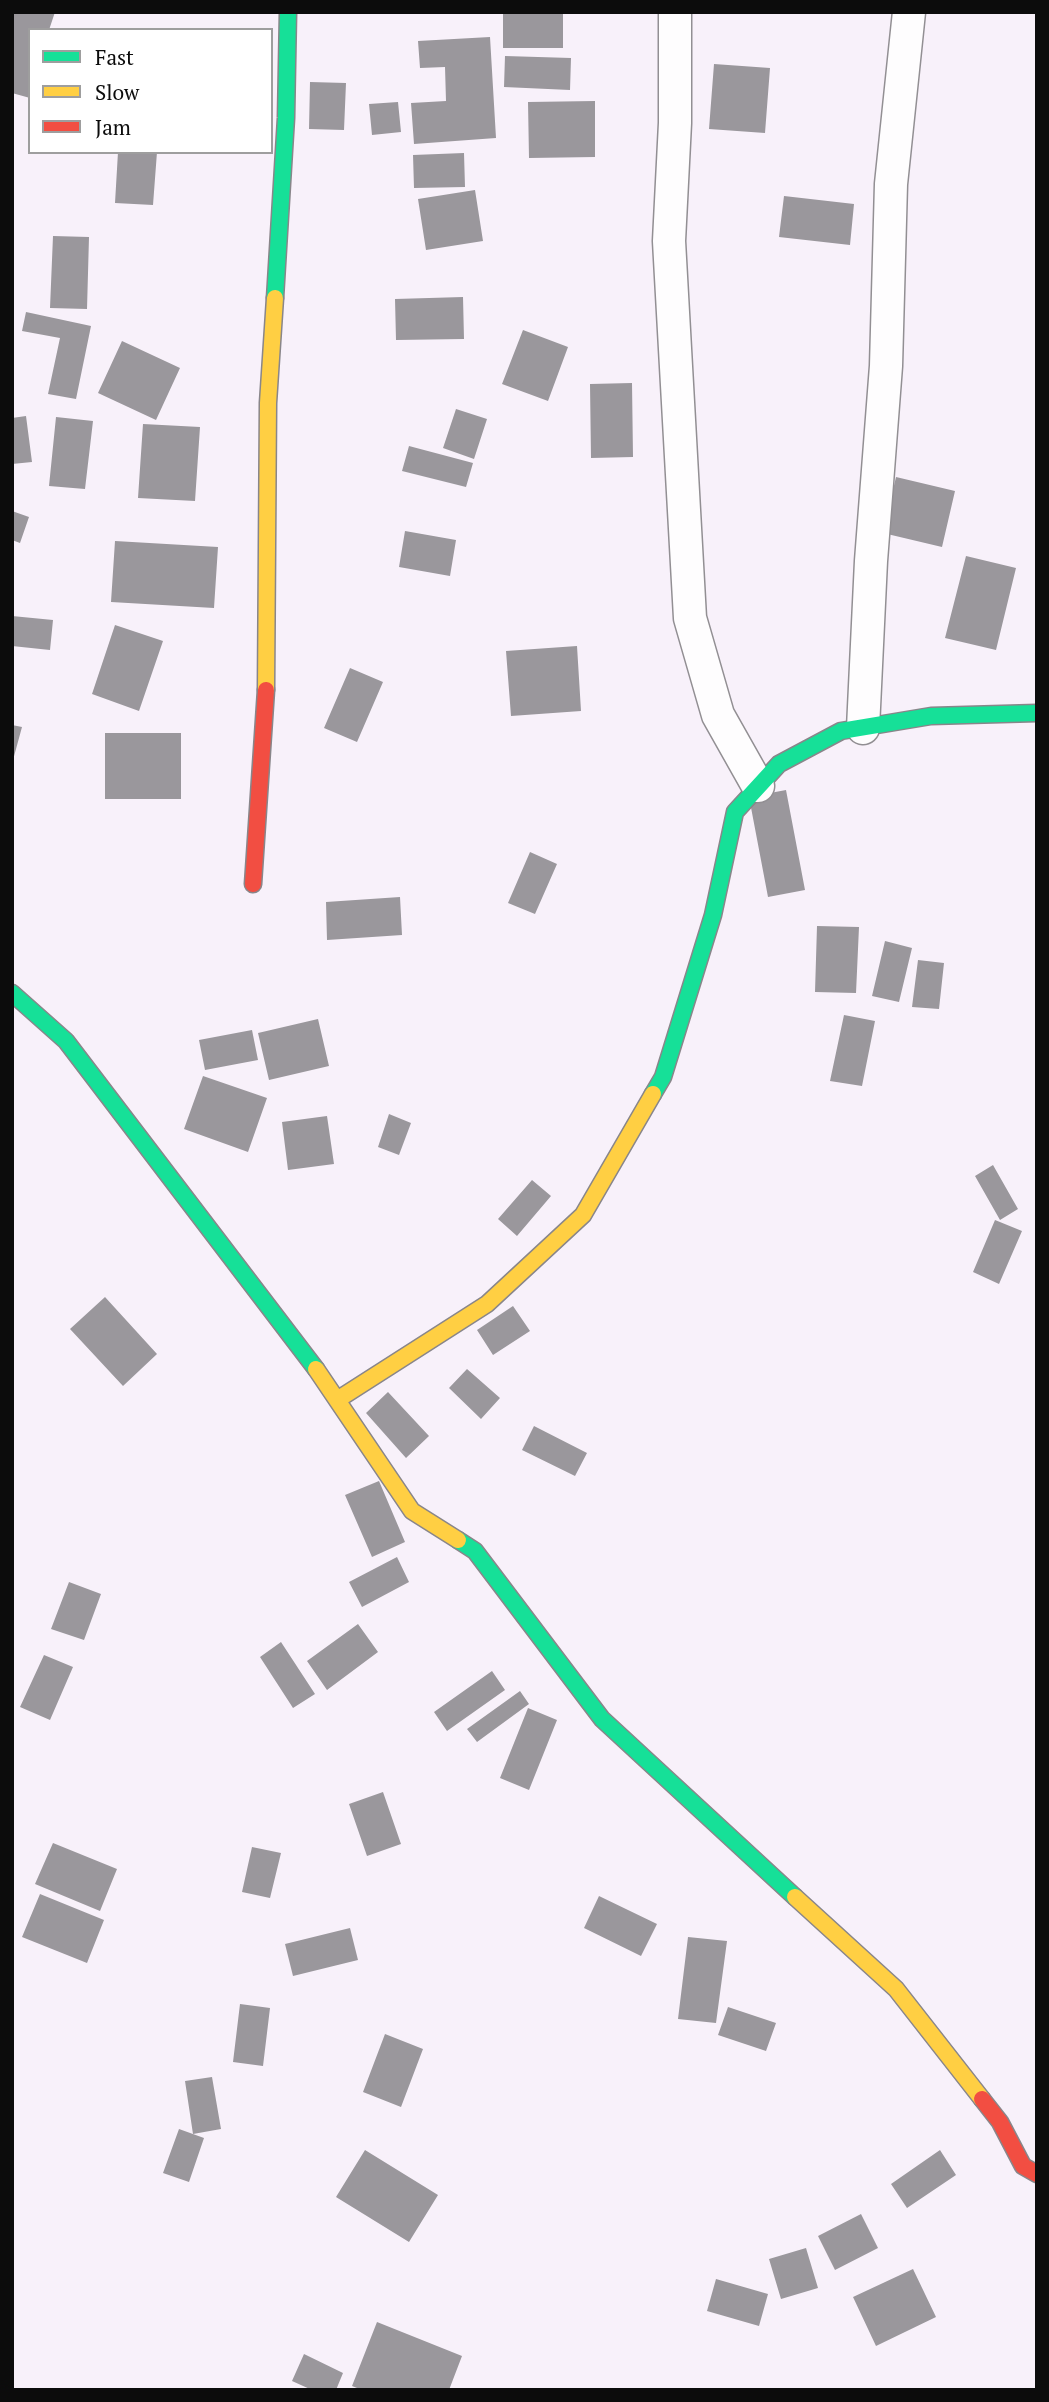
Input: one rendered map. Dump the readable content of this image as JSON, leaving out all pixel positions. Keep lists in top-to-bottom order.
{
  "legend": ["Fast", "Slow", "Jam"]
}
